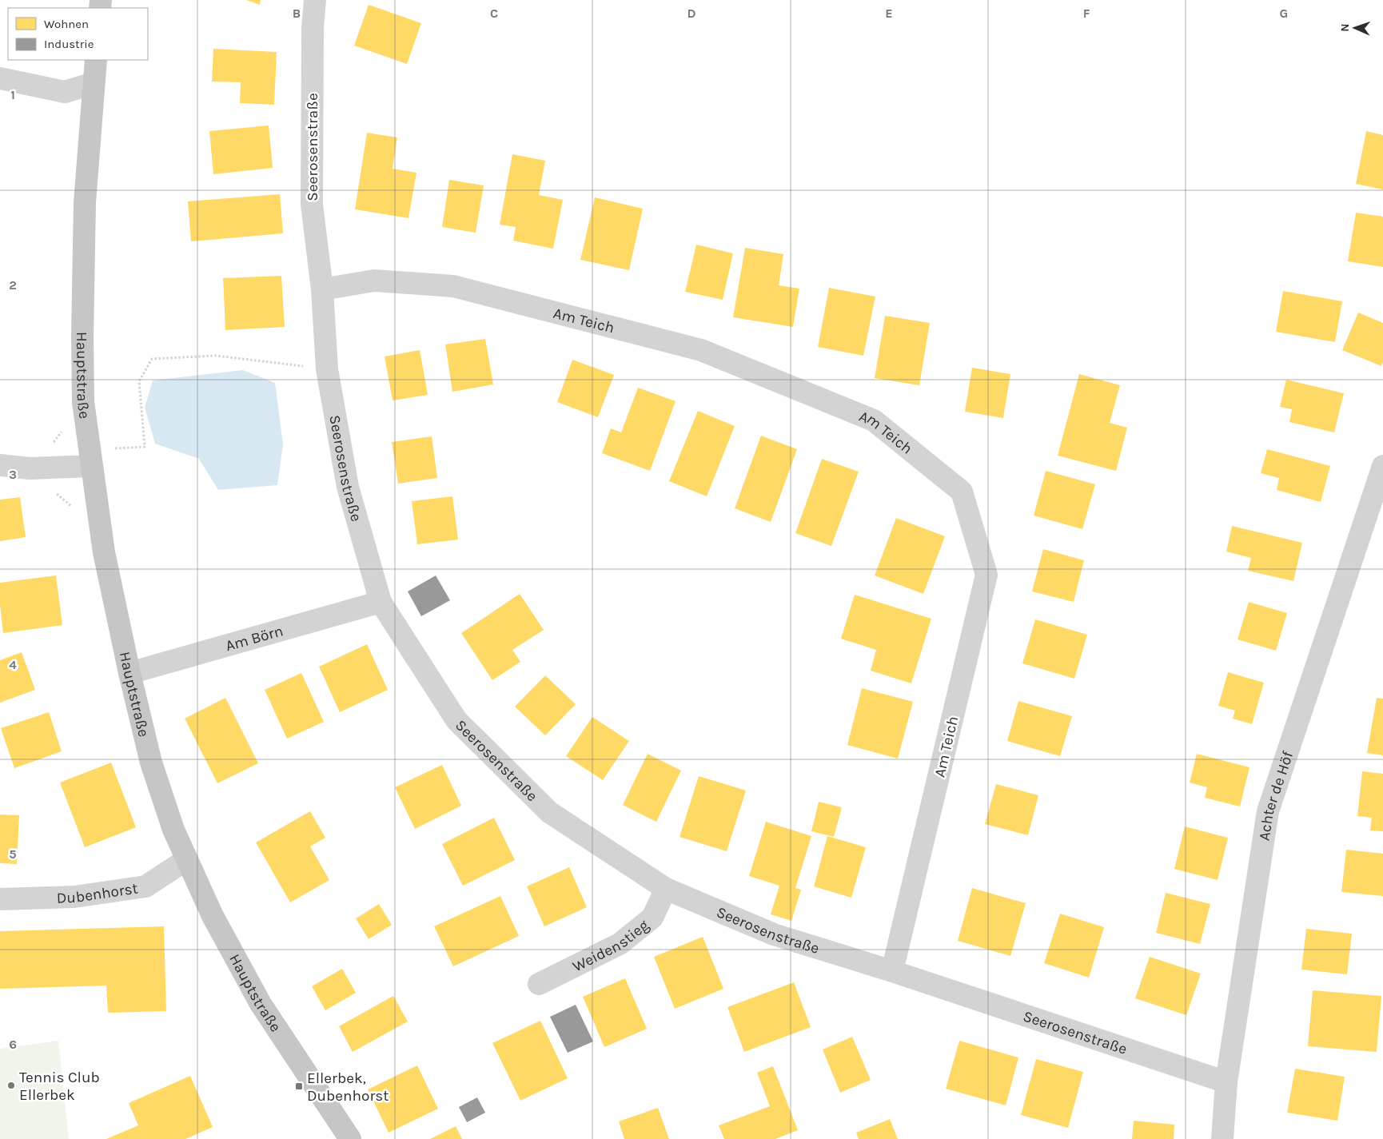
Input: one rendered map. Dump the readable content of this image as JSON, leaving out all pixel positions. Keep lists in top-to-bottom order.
{
  "streets": {
    "main road": ["Hauptstraße"],
    "street": [
      "Seerosenstraße",
      "Am Teich",
      "Am Börn",
      "Achter de Höf",
      "Dubenhorst",
      "Weidenstieg"
    ]
  },
  "crossings": [
    ["Seerosenstraße", "Am Teich"],
    ["Seerosenstraße", "Am Börn"],
    ["Seerosenstraße", "Achter de Höf"],
    ["Seerosenstraße", "Weidenstieg"],
    ["Hauptstraße", "Am Börn"],
    ["Hauptstraße", "Dubenhorst"]
  ],
  "places": {
    "other": ["Tennis Club Ellerbek"],
    "transit": ["Ellerbek, Dubenhorst"]
  },
  "legend": ["Wohnen", "Industrie"],
  "north": "left",
  "grid": {
    "columns": [
      "B",
      "C",
      "D",
      "E",
      "F",
      "G"
    ],
    "rows": [
      "1",
      "2",
      "3",
      "4",
      "5",
      "6"
    ]
  }
}
